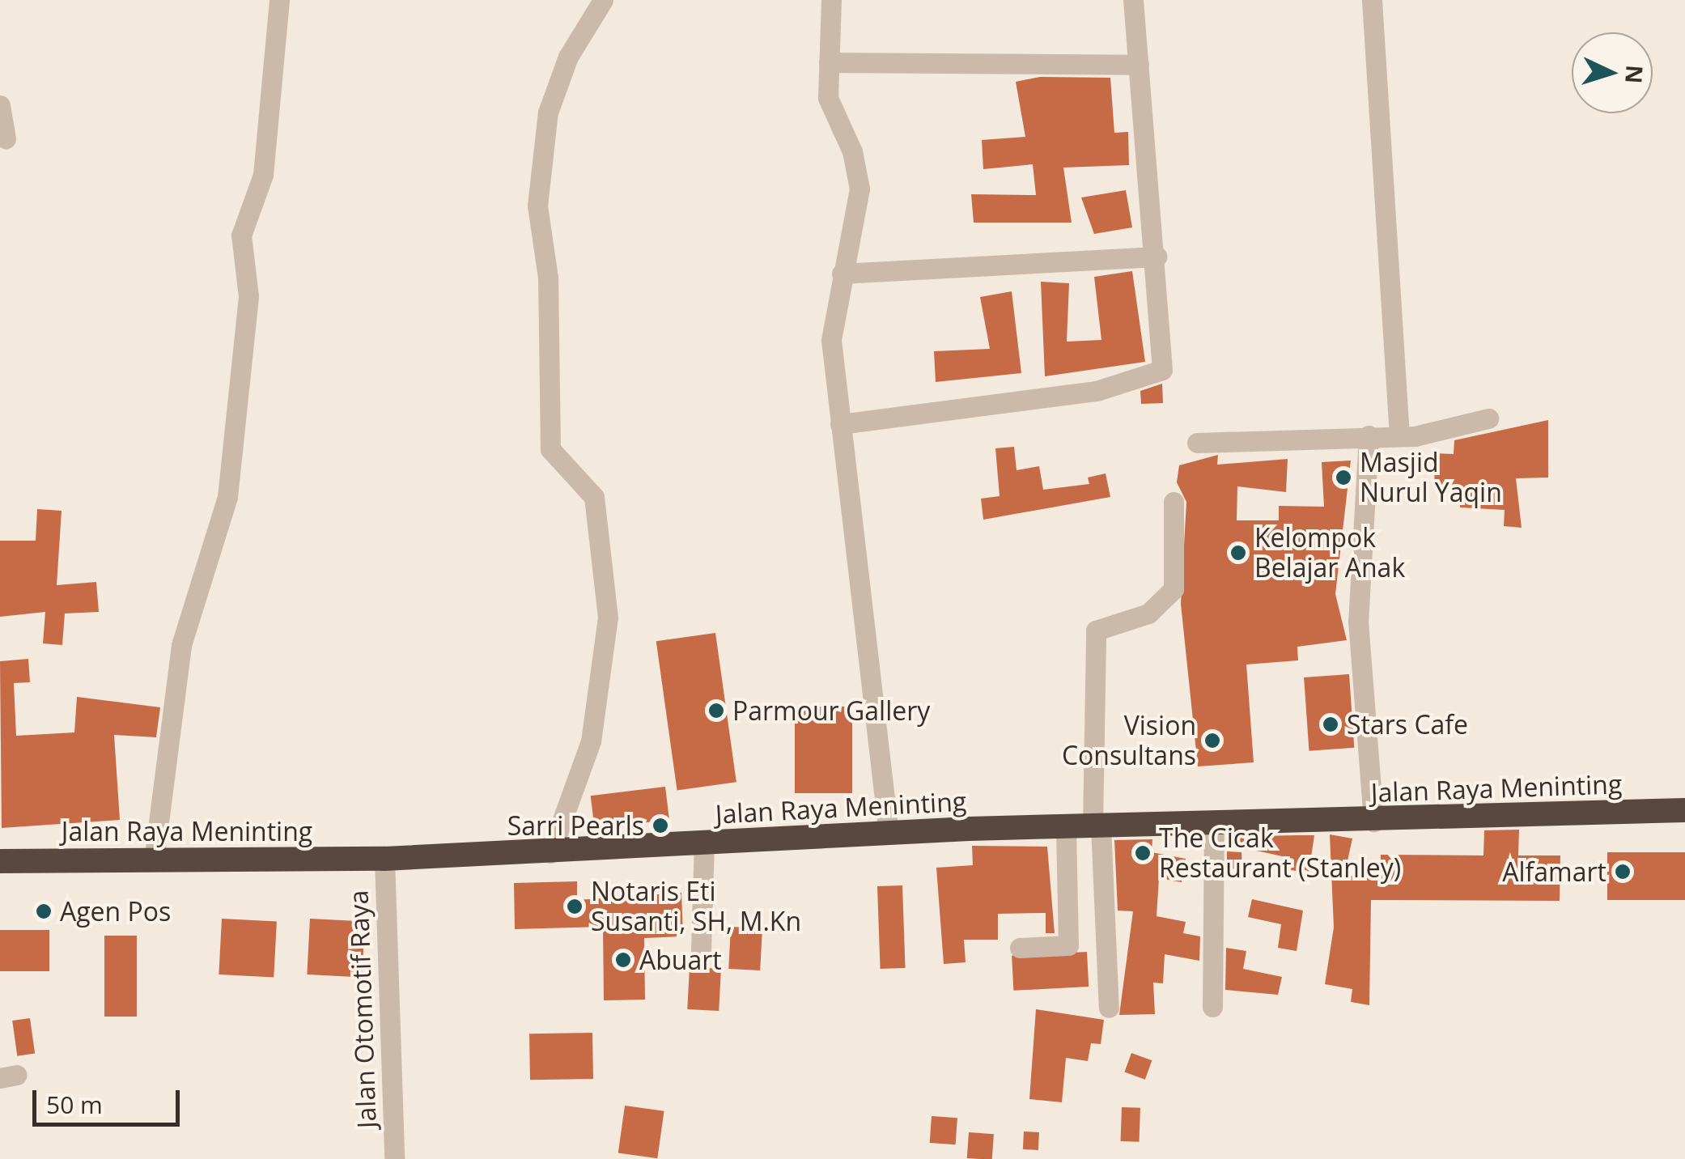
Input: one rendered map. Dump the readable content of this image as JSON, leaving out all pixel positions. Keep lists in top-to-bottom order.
{
  "streets": {
    "highway": ["Jalan Raya Meninting"],
    "street": ["Jalan Otomotif Raya"]
  },
  "crossings": [
    ["Jalan Raya Meninting", "Jalan Otomotif Raya"]
  ],
  "places": [
    "Masjid Nurul Yaqin",
    "Kelompok Belajar Anak",
    "Parmour Gallery",
    "Stars Cafe",
    "Vision Consultans",
    "Sarri Pearls",
    "The Cicak Restaurant (Stanley)",
    "Alfamart",
    "Notaris Eti Susanti, SH, M.Kn",
    "Agen Pos",
    "Abuart"
  ],
  "scale_bar": "50 m",
  "north": "right"
}
